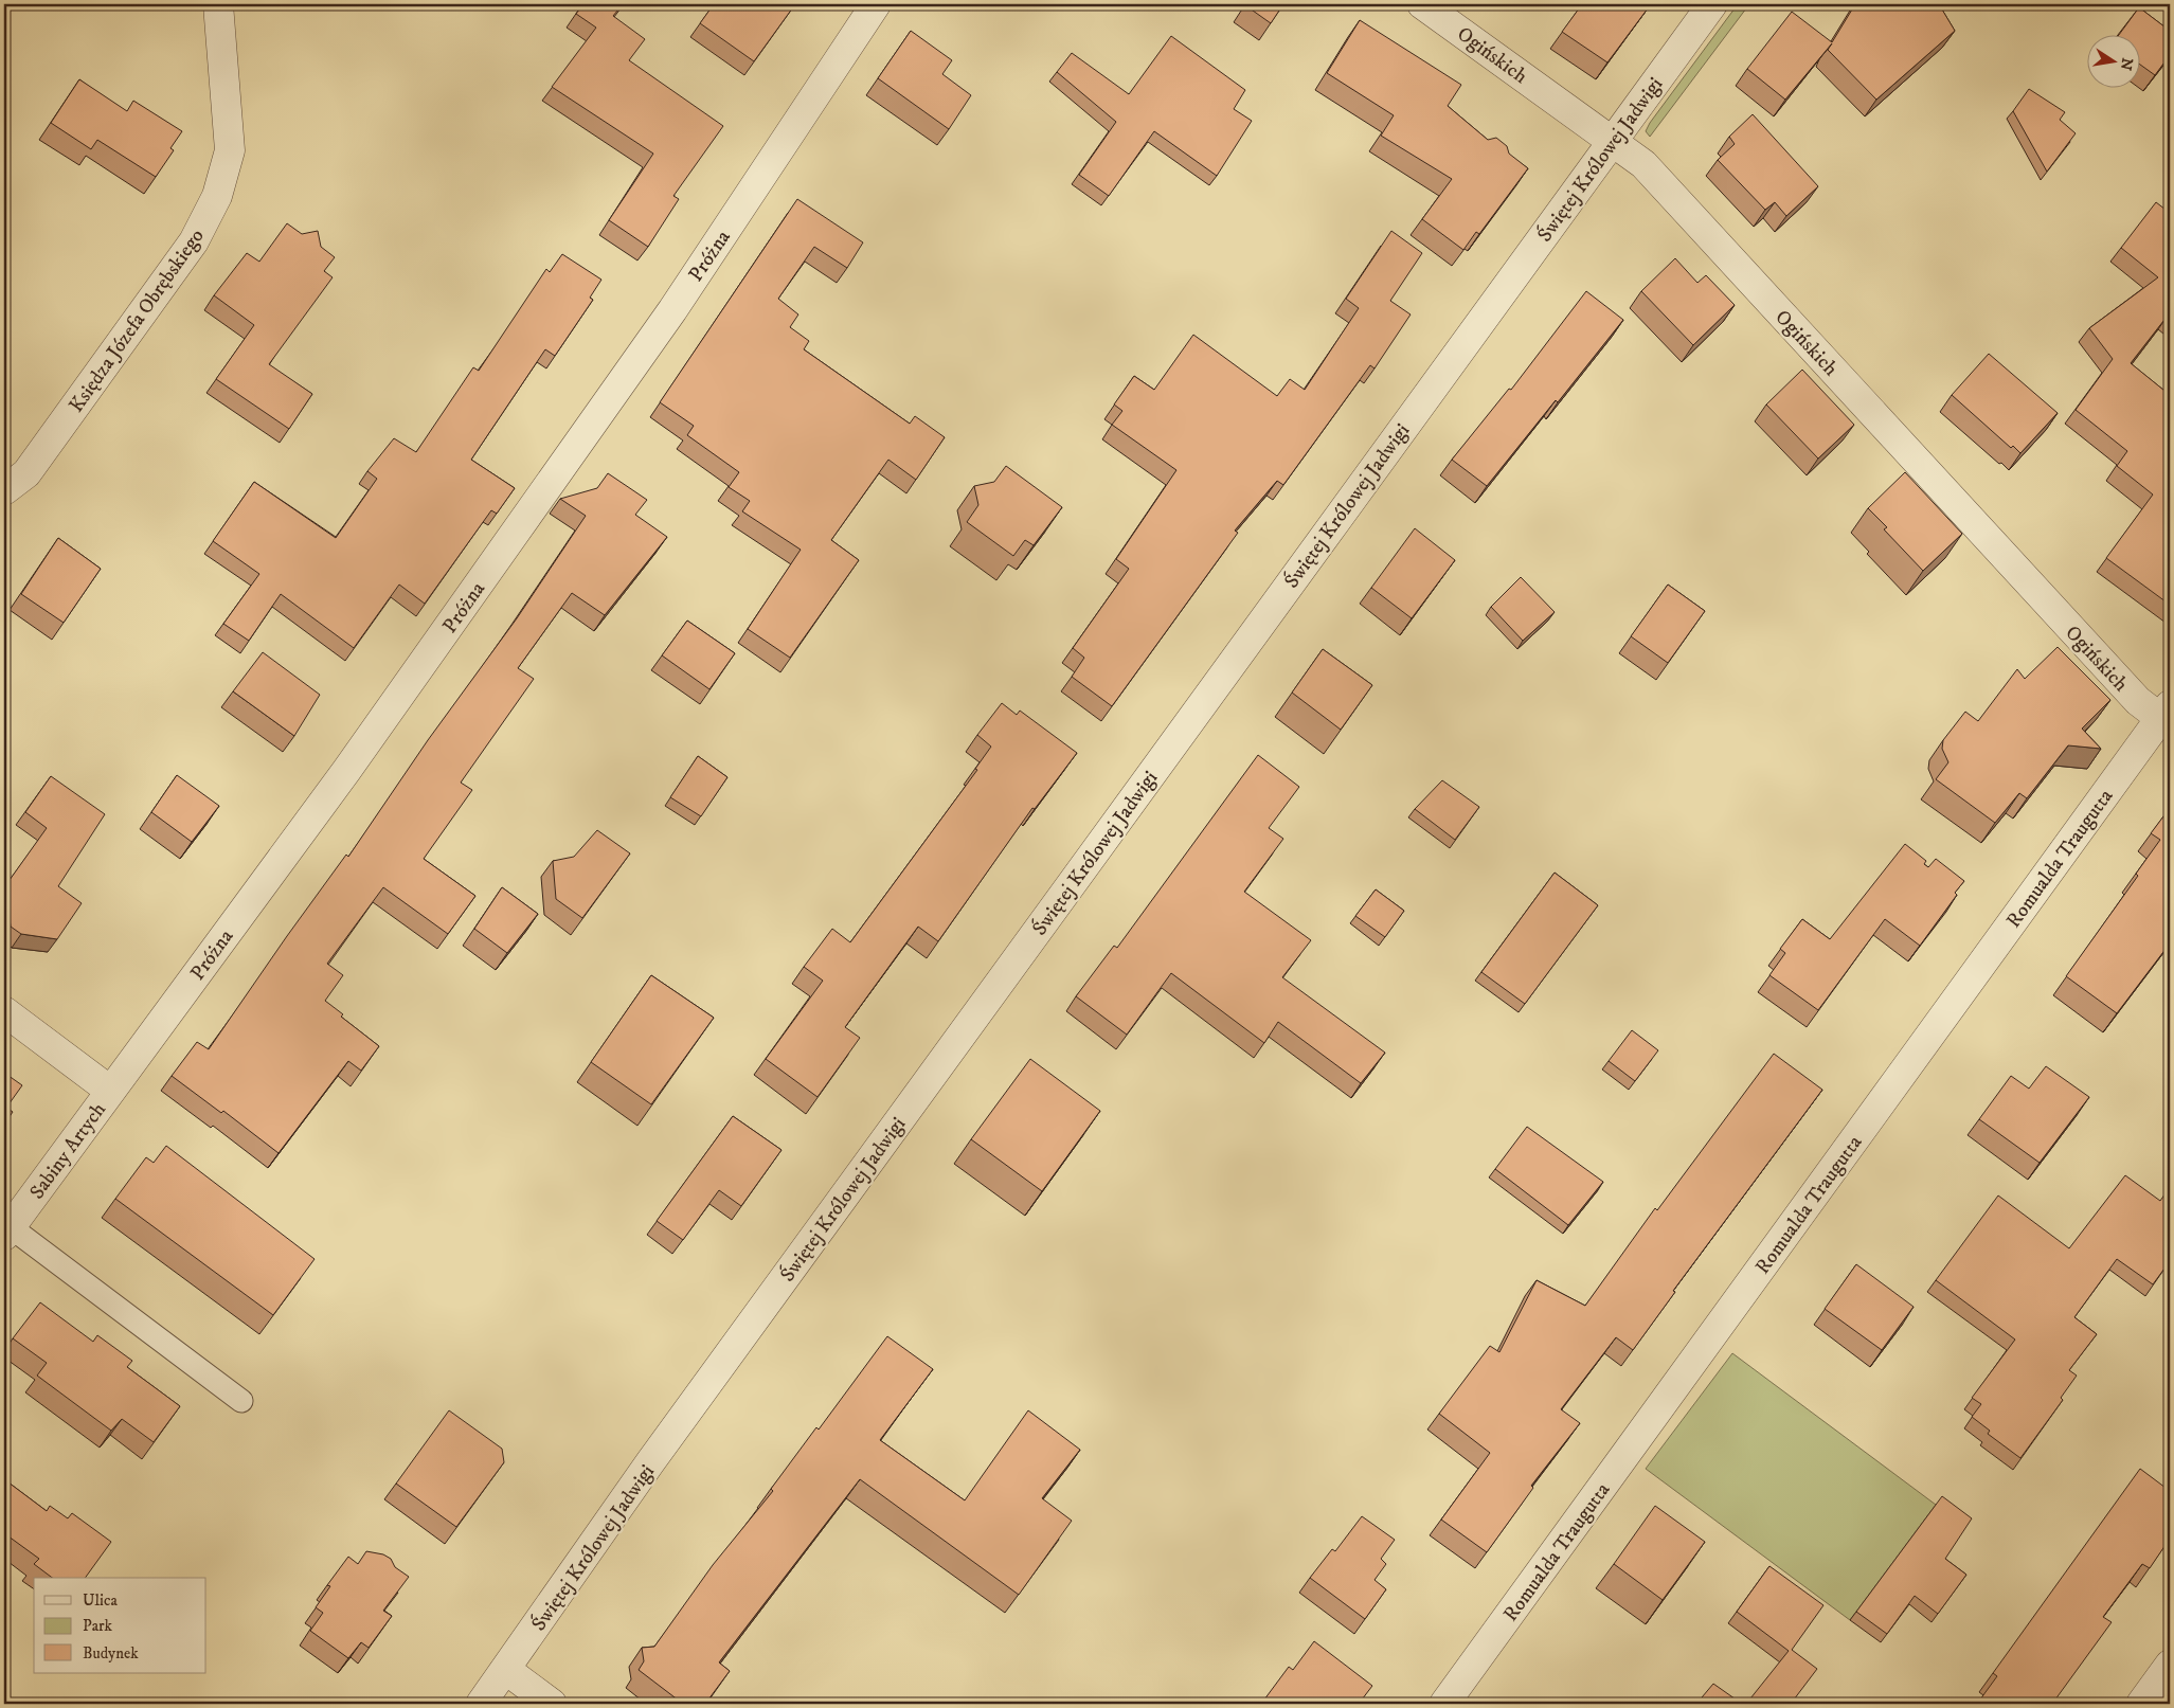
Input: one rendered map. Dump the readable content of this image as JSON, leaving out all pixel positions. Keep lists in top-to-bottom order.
{
  "streets": {
    "street": [
      "Ogińskich",
      "Świętej Królowej Jadwigi",
      "Próżna",
      "Księdza Józefa Obrębskiego",
      "Romualda Traugutta",
      "Sabiny Artych"
    ]
  },
  "crossings": [
    ["Ogińskich", "Świętej Królowej Jadwigi"],
    ["Ogińskich", "Romualda Traugutta"],
    ["Próżna", "Sabiny Artych"]
  ],
  "legend": ["Ulica", "Park", "Budynek"],
  "north": "right"
}
